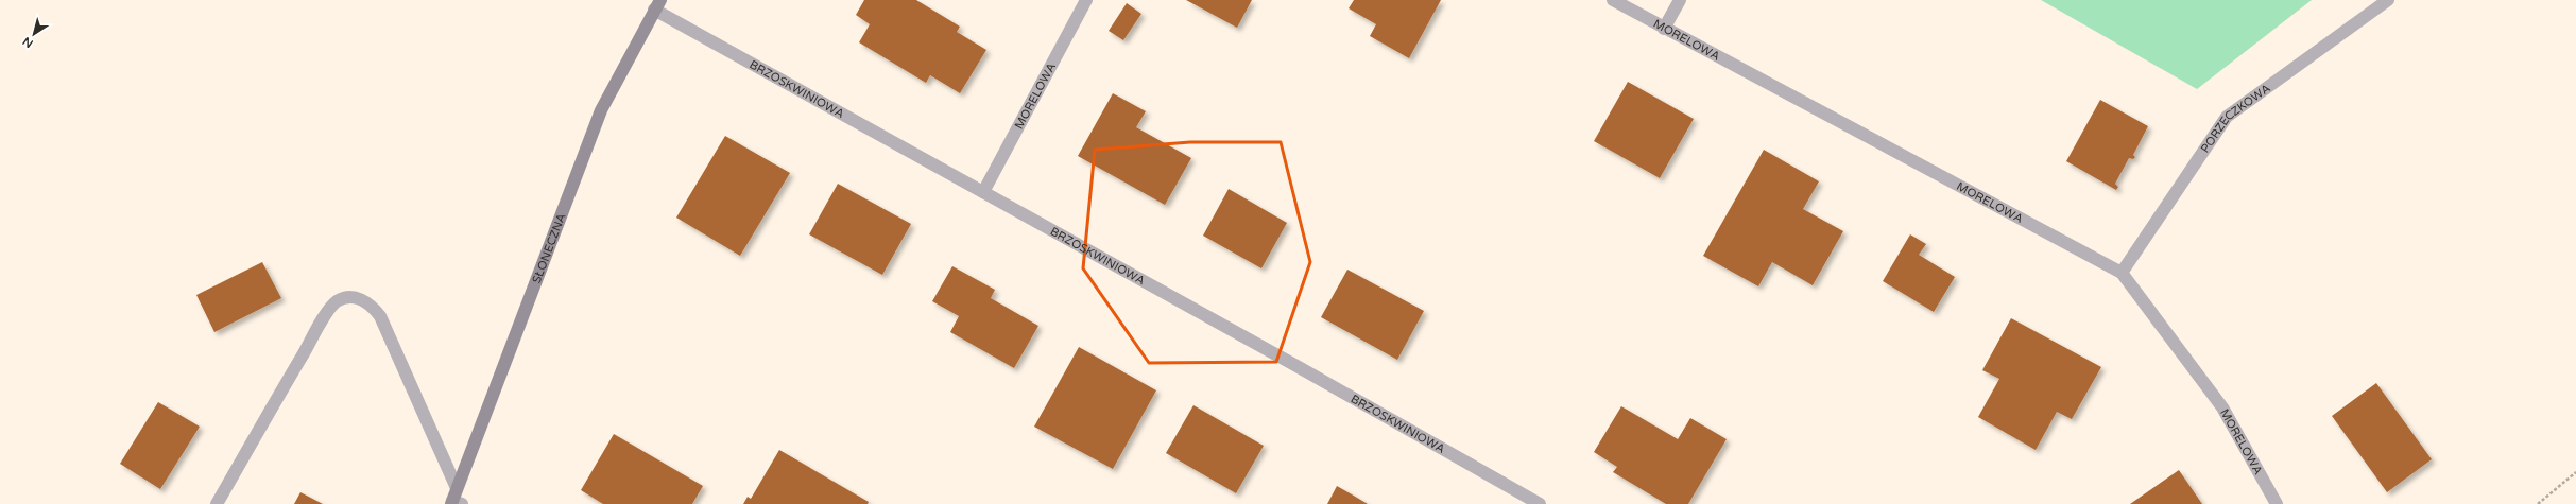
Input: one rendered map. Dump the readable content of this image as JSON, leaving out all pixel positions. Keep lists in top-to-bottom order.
{
  "streets": {
    "street": [
      "MORELOWA",
      "BRZOSKWINIOWA",
      "PORZECZKOWA",
      "SŁONECZNA"
    ]
  },
  "crossings": [
    ["MORELOWA", "BRZOSKWINIOWA"],
    ["MORELOWA", "PORZECZKOWA"],
    ["BRZOSKWINIOWA", "SŁONECZNA"]
  ],
  "north": "bottom left"
}
